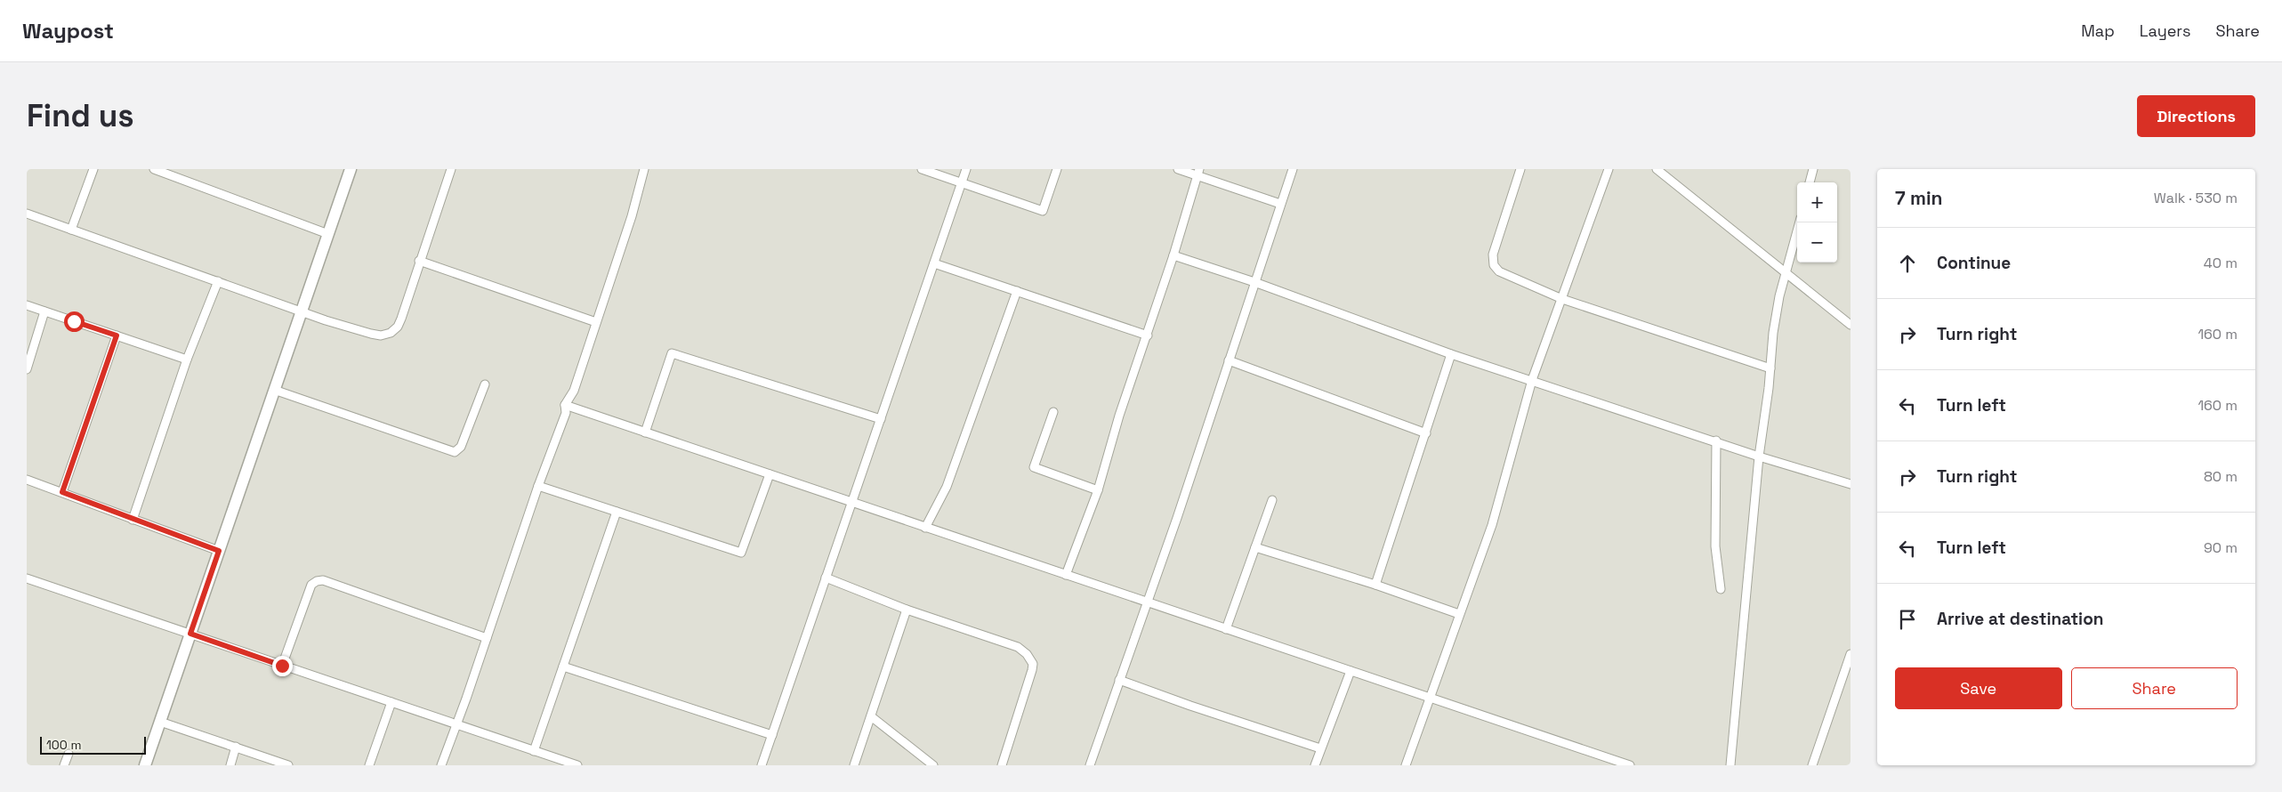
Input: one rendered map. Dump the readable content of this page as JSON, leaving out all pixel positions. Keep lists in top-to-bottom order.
{
  "scale_bar": "100 m",
  "page": {
    "header": "Waypost",
    "nav": ["Map", "Layers", "Share"],
    "buttons": [
      "Directions",
      ["Save", "Share"]
    ],
    "title": "Find us",
    "heading": ["7 min", "Walk · 530 m"],
    "map_buttons": ["+", "−"],
    "list": [
      ["Continue", "40 m"],
      ["Turn right", "160 m"],
      ["Turn left", "160 m"],
      ["Turn right", "80 m"],
      ["Turn left", "90 m"],
      "Arrive at destination"
    ],
    "scale": "100 m"
  }
}
